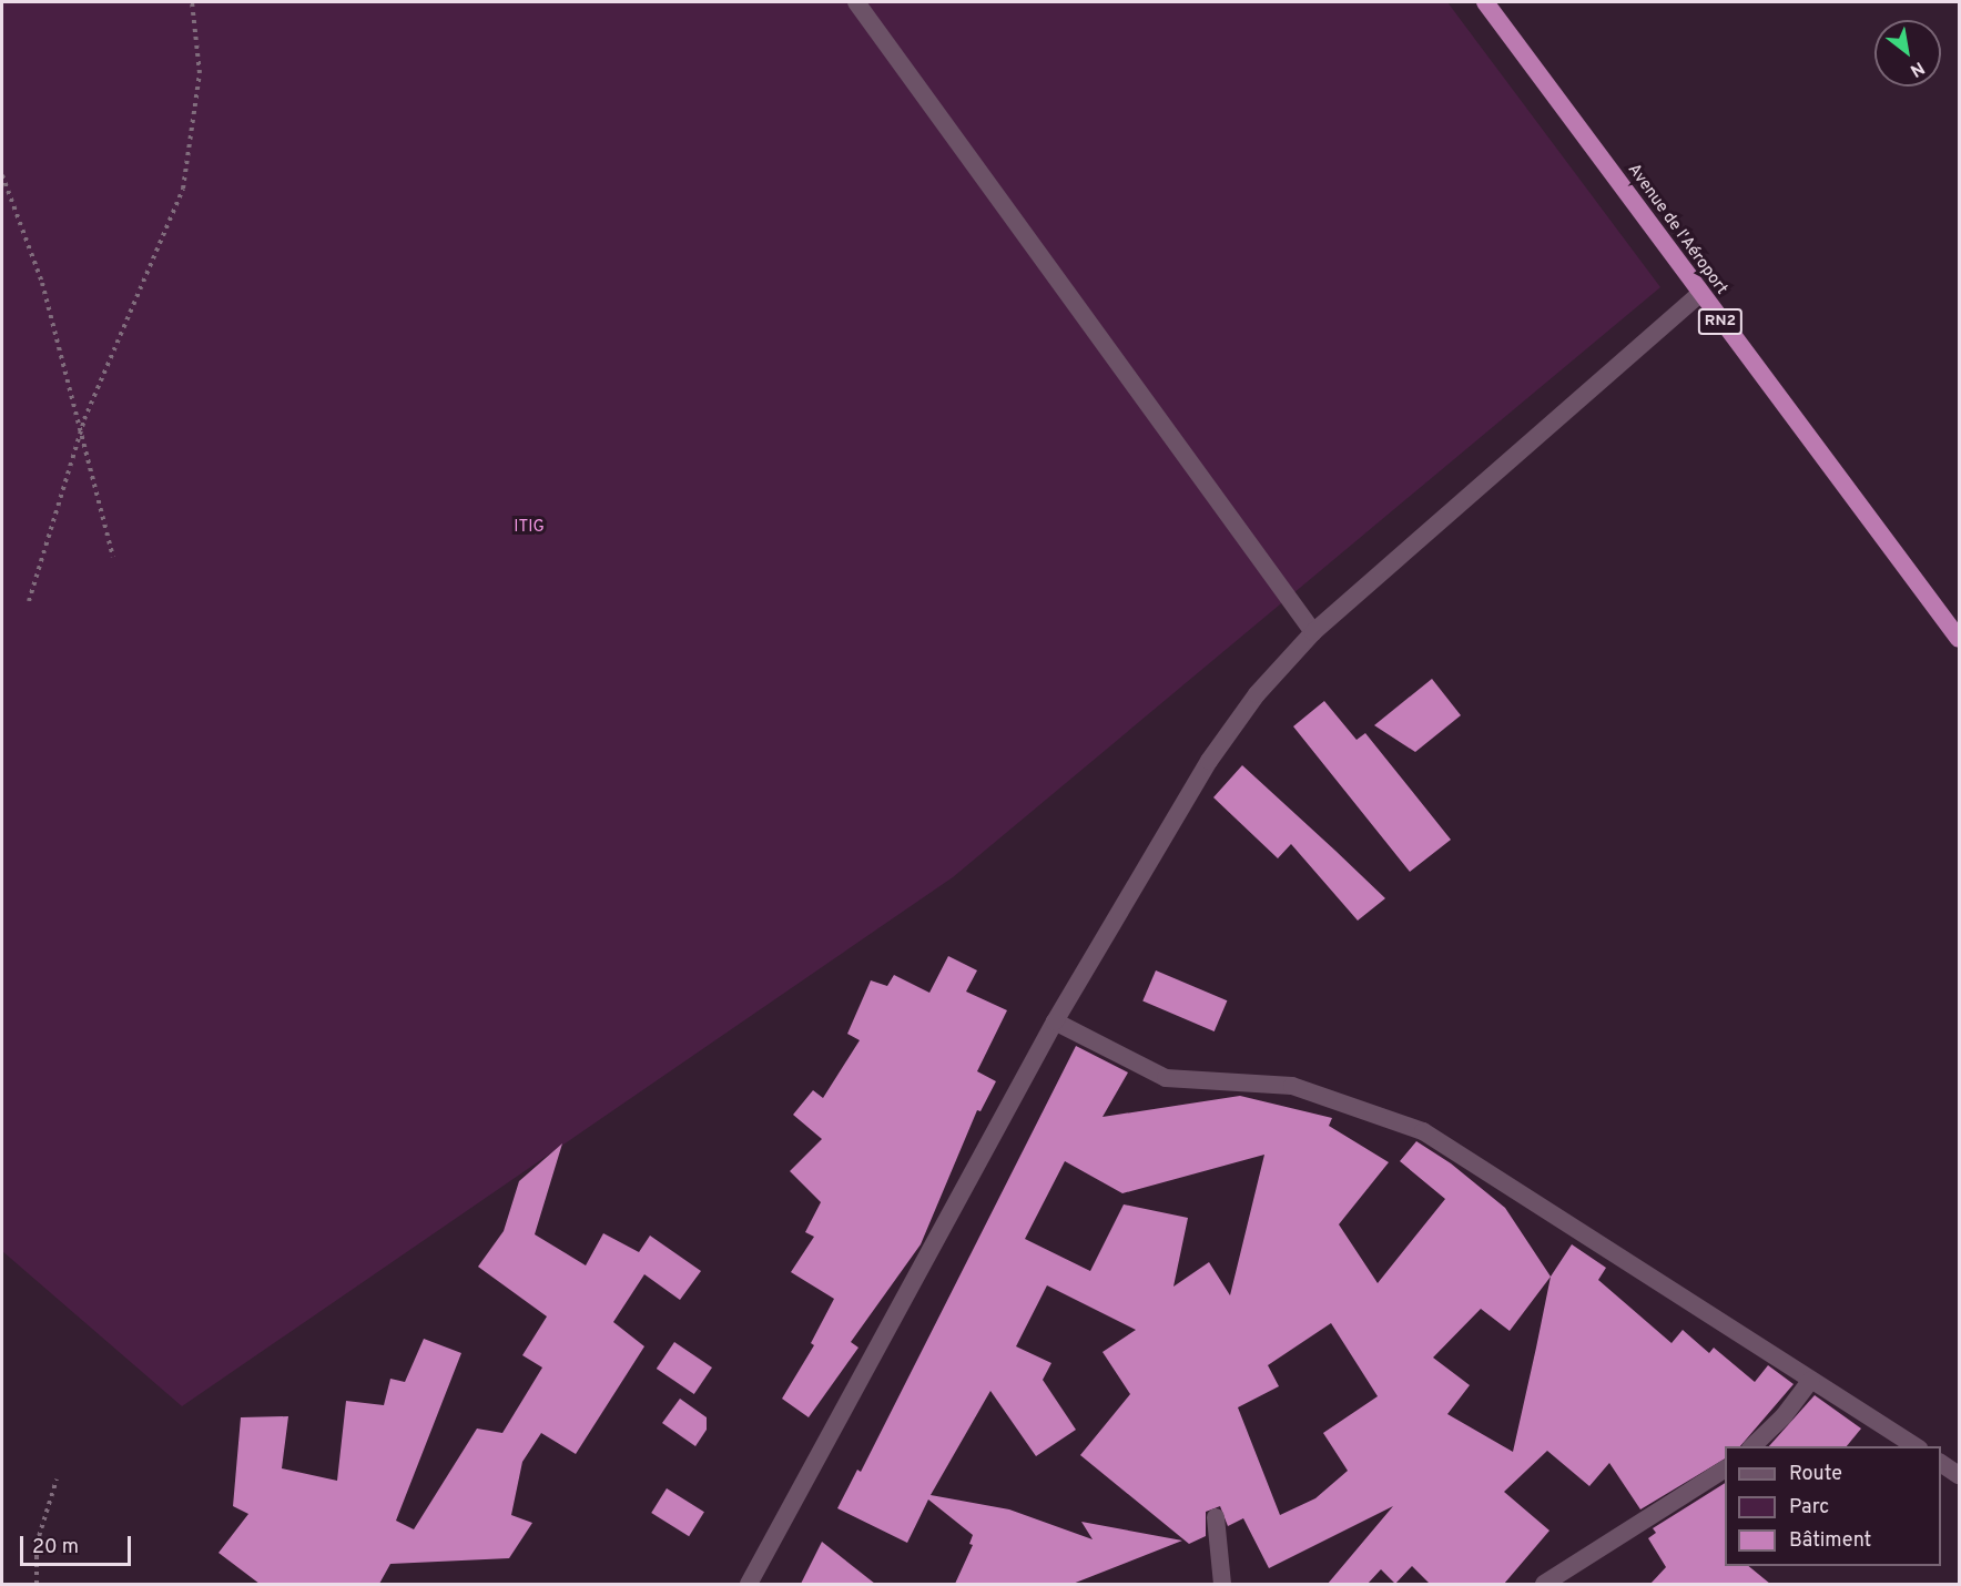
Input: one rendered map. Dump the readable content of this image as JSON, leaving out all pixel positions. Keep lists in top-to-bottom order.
{
  "streets": {
    "highway": ["Avenue de l'Aéroport", "RN2"]
  },
  "parks": ["ITIG"],
  "legend": ["Route", "Parc", "Bâtiment"],
  "scale_bar": "20 m",
  "north": "bottom right"
}
